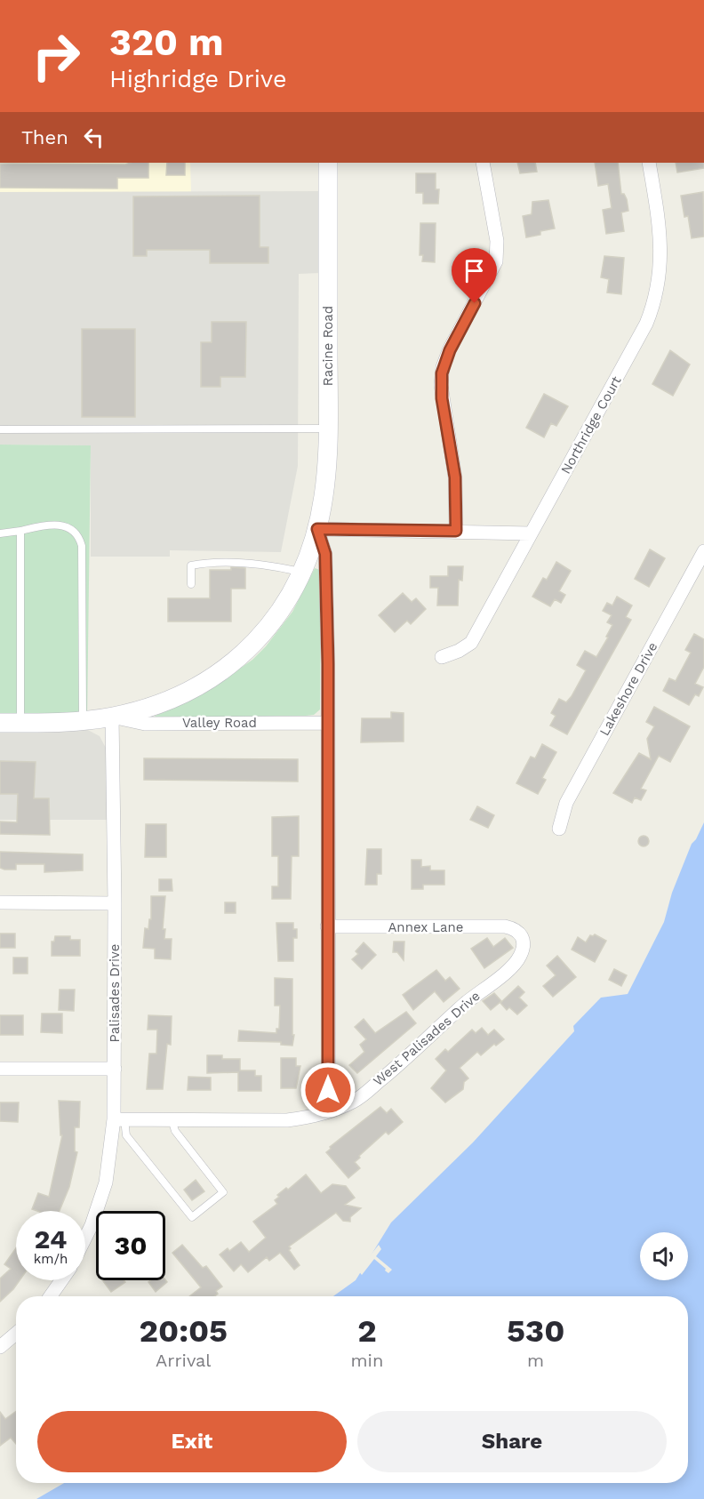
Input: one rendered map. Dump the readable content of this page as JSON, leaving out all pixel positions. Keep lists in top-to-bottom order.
{
  "streets": {
    "main road": ["Racine Road", "Valley Road"],
    "street": [
      "Northridge Court",
      "Lakeshore Drive",
      "Annex Lane",
      "Palisades Drive",
      "West Palisades Drive"
    ]
  },
  "crossings": [
    ["Racine Road", "Valley Road"],
    ["Valley Road", "Palisades Drive"],
    ["Annex Lane", "West Palisades Drive"],
    ["Palisades Drive", "West Palisades Drive"]
  ],
  "page": {
    "turn": ["320 m", "Highridge Drive"],
    "then": "Then",
    "speed": "24 km/h",
    "limit": "30",
    "eta": [
      "20:05",
      "Arrival",
      "2",
      "min",
      "530",
      "m"
    ],
    "buttons": ["Exit", "Share"]
  }
}
